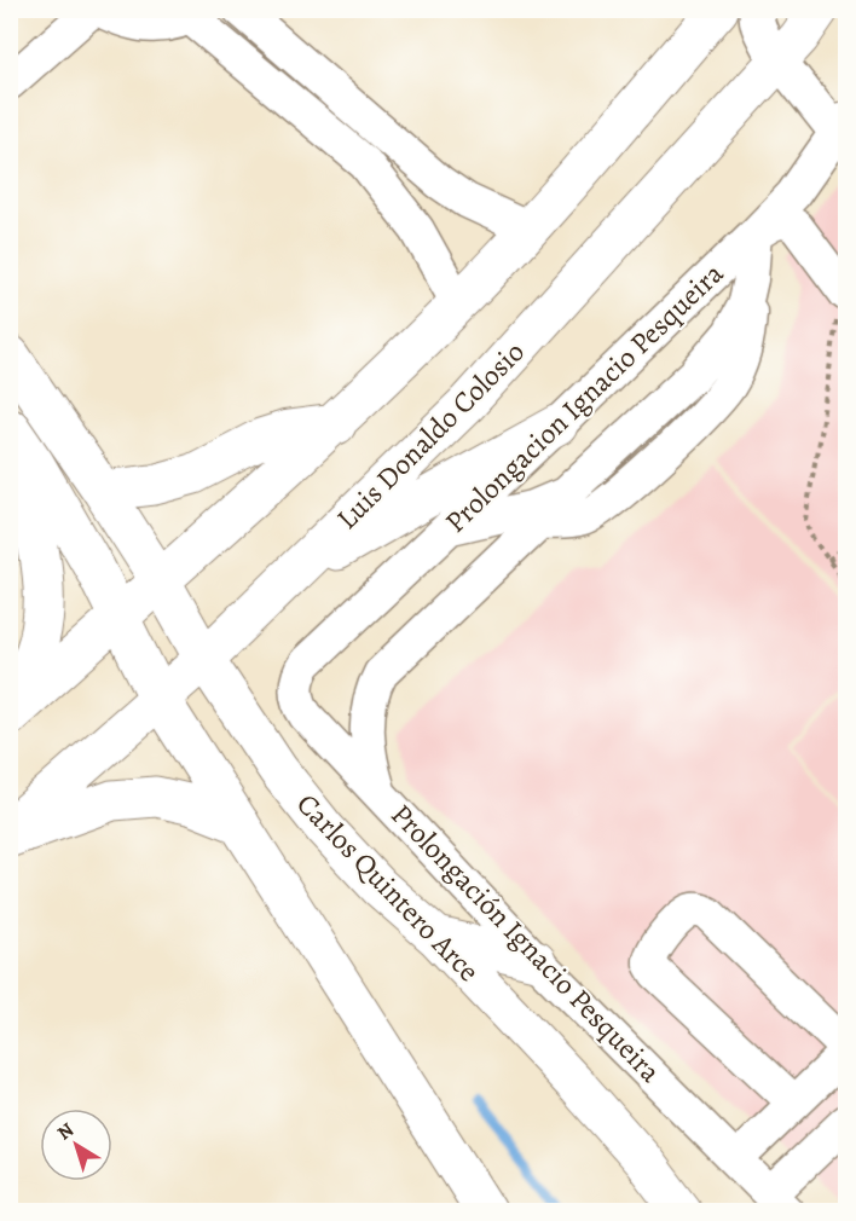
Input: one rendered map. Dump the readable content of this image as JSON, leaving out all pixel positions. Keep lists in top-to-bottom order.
{
  "streets": {
    "main road": ["Luis Donaldo Colosio", "Carlos Quintero Arce"],
    "street": ["Prolongacion Ignacio Pesqueira", "Prolongación Ignacio Pesqueira"]
  },
  "crossings": [
    ["Prolongacion Ignacio Pesqueira", "Prolongación Ignacio Pesqueira"],
    ["Luis Donaldo Colosio", "Carlos Quintero Arce"]
  ],
  "north": "top left"
}
